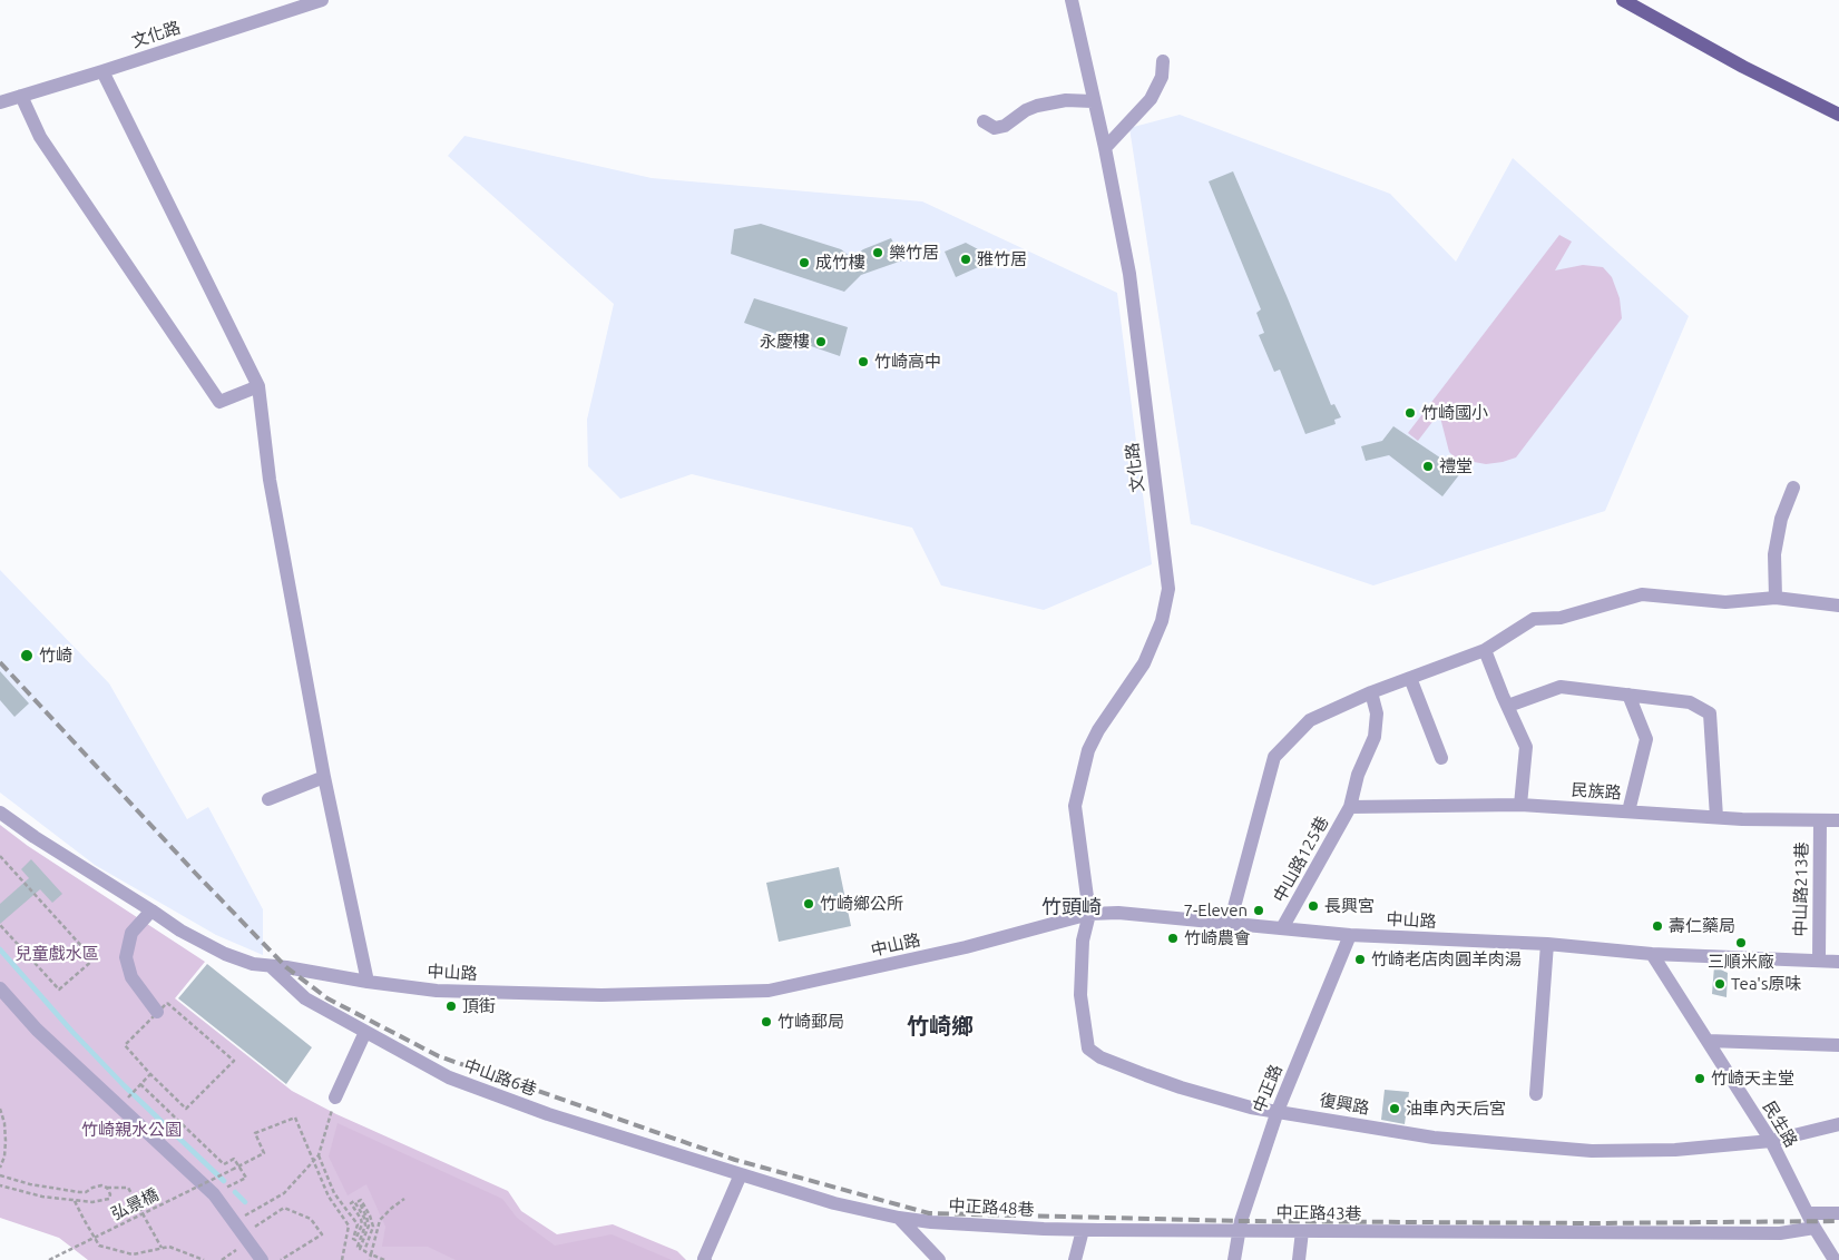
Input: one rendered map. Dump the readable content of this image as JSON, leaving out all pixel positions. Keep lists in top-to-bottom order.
{
  "streets": {
    "street": [
      "文化路",
      "民族路",
      "中山路125巷",
      "中山路213巷",
      "中山路",
      "中山路6巷",
      "中正路",
      "復興路",
      "民生路",
      "中正路48巷",
      "中正路43巷"
    ],
    "path": ["弘景橋"]
  },
  "crossings": [
    ["文化路", "中山路"],
    ["文化路", "復興路"],
    ["民族路", "中山路125巷"],
    ["民族路", "中山路213巷"],
    ["中山路125巷", "中山路"],
    ["中山路213巷", "中山路"],
    ["中山路", "中山路6巷"],
    ["中山路", "中正路"],
    ["中山路", "復興路"],
    ["中山路", "民生路"],
    ["中山路6巷", "中正路48巷"],
    ["中正路", "復興路"],
    ["中正路", "中正路48巷"],
    ["中正路", "中正路43巷"],
    ["復興路", "民生路"],
    ["民生路", "中正路43巷"],
    ["中正路48巷", "中正路43巷"]
  ],
  "districts": ["竹頭崎", "竹崎鄉"],
  "parks": ["兒童戲水區", "竹崎親水公園"],
  "places": [
    "樂竹居",
    "雅竹居",
    "成竹樓",
    "永慶樓",
    "竹崎高中",
    "竹崎國小",
    "禮堂",
    "竹崎",
    "竹崎鄉公所",
    "長興宮",
    "7-Eleven",
    "壽仁藥局",
    "竹崎農會",
    "三順米廠",
    "竹崎老店肉圓羊肉湯",
    "Tea's原味",
    "頂街",
    "竹崎郵局",
    "竹崎天主堂",
    "油車內天后宮"
  ]
}
